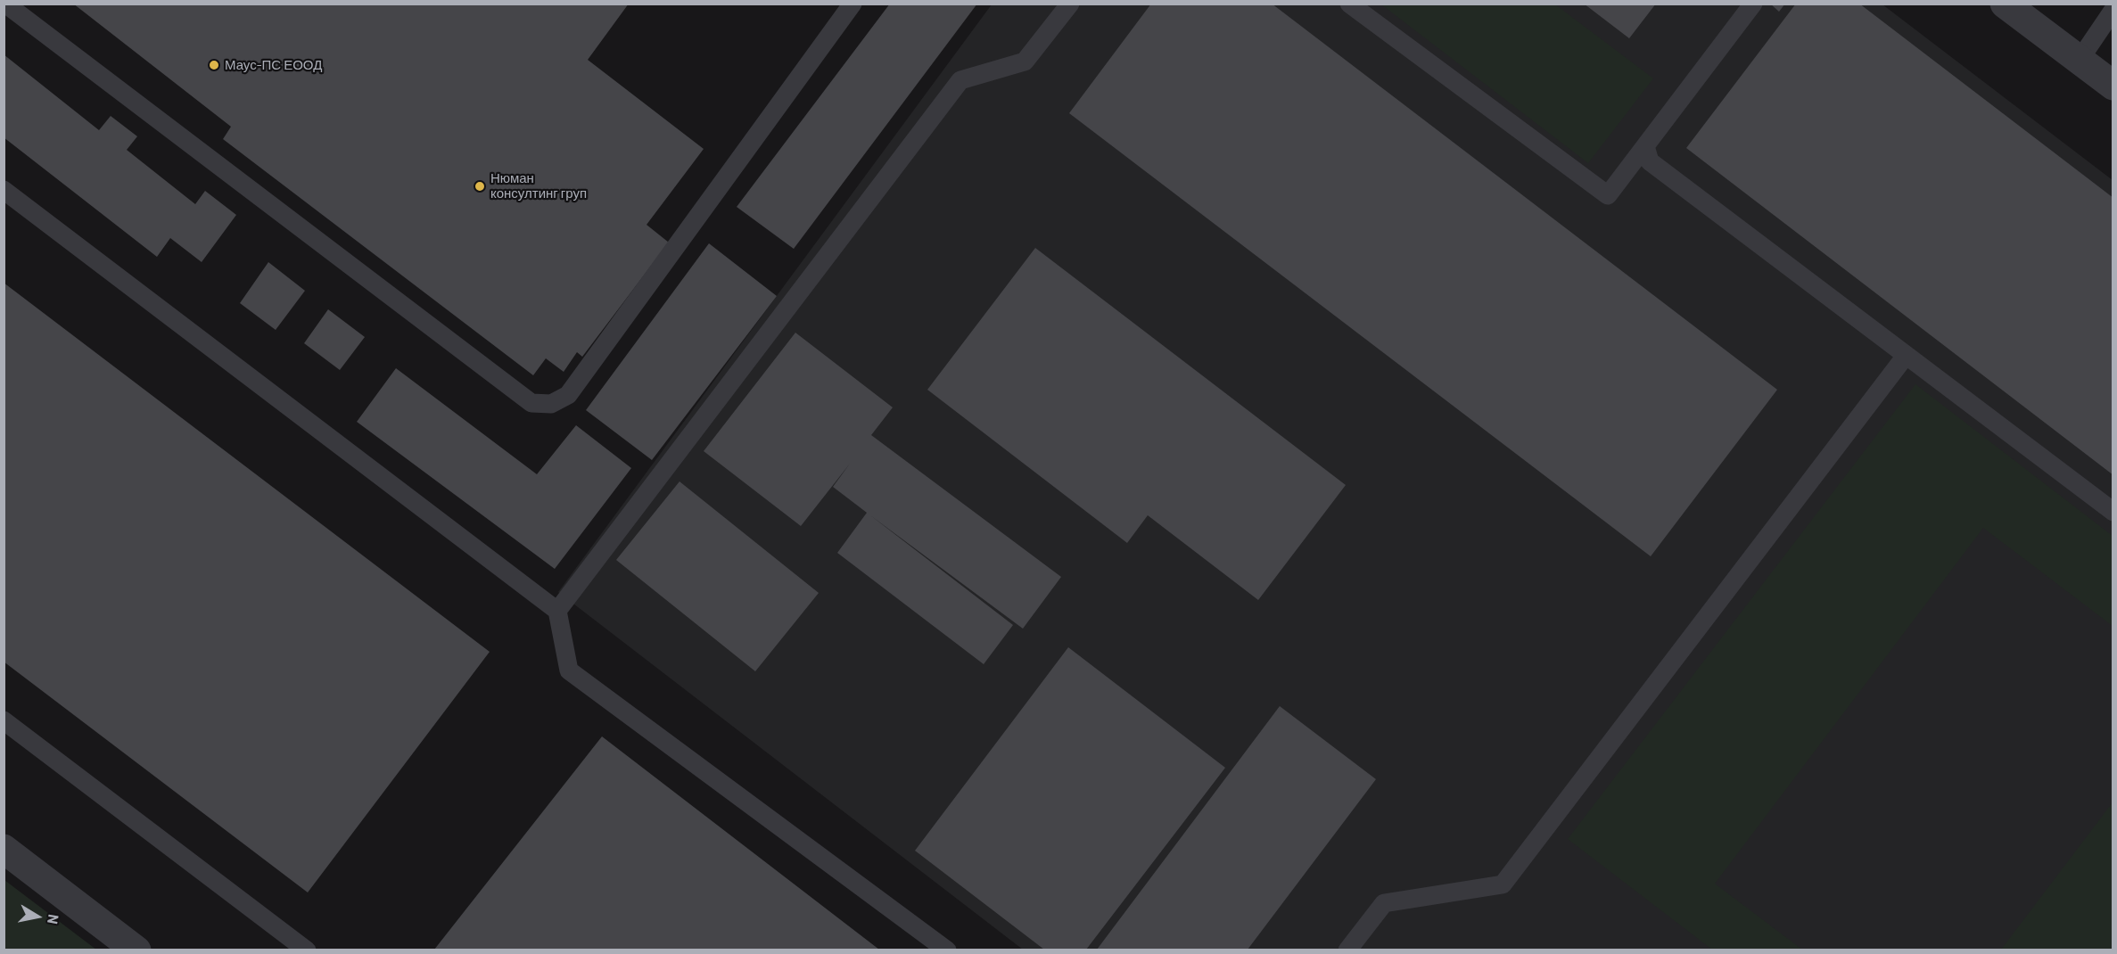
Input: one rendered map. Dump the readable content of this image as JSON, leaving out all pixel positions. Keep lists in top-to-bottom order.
{
  "places": ["Маус-ПС ЕООД", "Нюман консултинг груп"],
  "north": "right"
}
